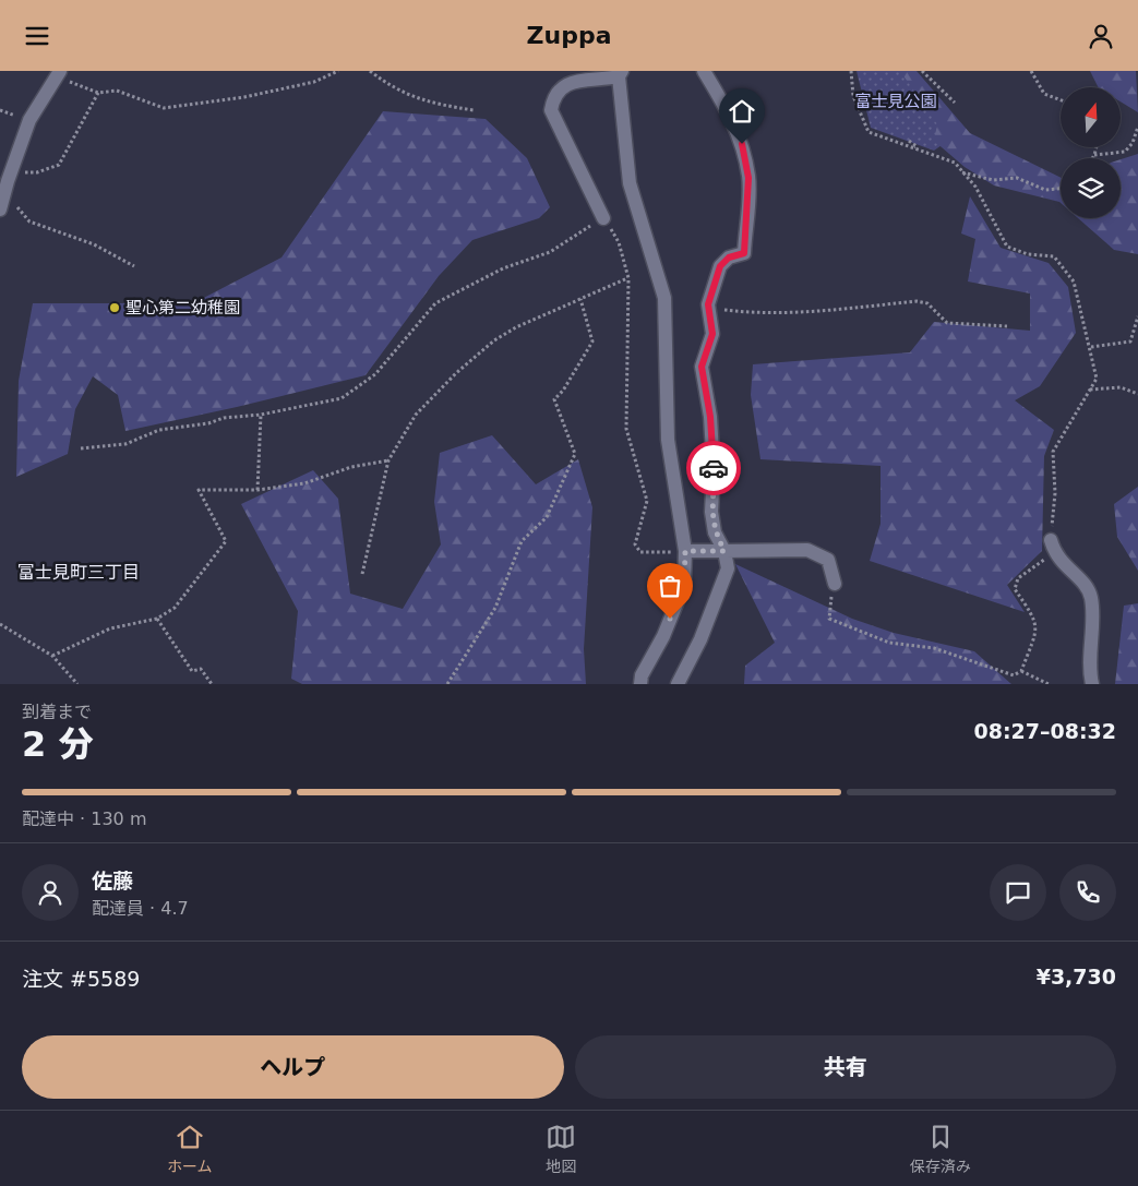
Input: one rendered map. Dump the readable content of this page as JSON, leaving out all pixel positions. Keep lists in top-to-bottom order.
{
  "districts": ["富士見町三丁目"],
  "parks": ["富士見公園"],
  "places": ["聖心第二幼稚園"],
  "north": "top",
  "page": {
    "header": "Zuppa",
    "heading": ["2 分", "到着まで", "08:27–08:32"],
    "panel": [
      "佐藤",
      "配達員 · 4.7",
      "注文 #5589",
      "¥3,730"
    ],
    "bar": "配達中 · 130 m",
    "buttons": ["ヘルプ", "共有"],
    "tabs": ["ホーム", "地図", "保存済み"]
  }
}
